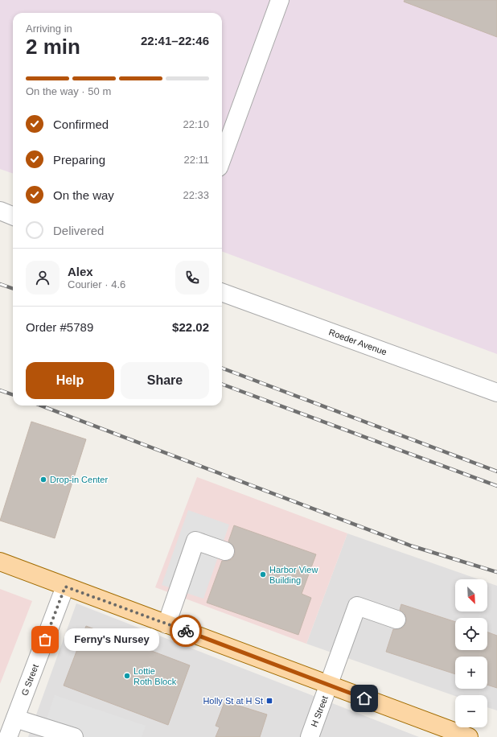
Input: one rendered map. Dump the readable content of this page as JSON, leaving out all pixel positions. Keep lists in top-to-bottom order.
{
  "streets": {
    "street": ["Roeder Avenue", "G Street", "H Street"]
  },
  "places": {
    "other": [
      "Drop-in Center",
      "Harbor View Building",
      "Ferny's Nursey",
      "Lottie Roth Block"
    ],
    "transit": ["Holly St at H St"]
  },
  "north": "bottom right",
  "page": {
    "heading": ["2 min", "Arriving in", "22:41–22:46"],
    "panel": [
      "Alex",
      "Courier · 4.6",
      "Order #5789",
      "$22.02"
    ],
    "bar": "On the way · 50 m",
    "list": [
      ["Confirmed", "22:10"],
      ["Preparing", "22:11"],
      ["On the way", "22:33"],
      "Delivered"
    ],
    "buttons": ["Help", "Share"],
    "map_buttons": ["+", "−"],
    "bubble": "Ferny's Nursey"
  }
}
